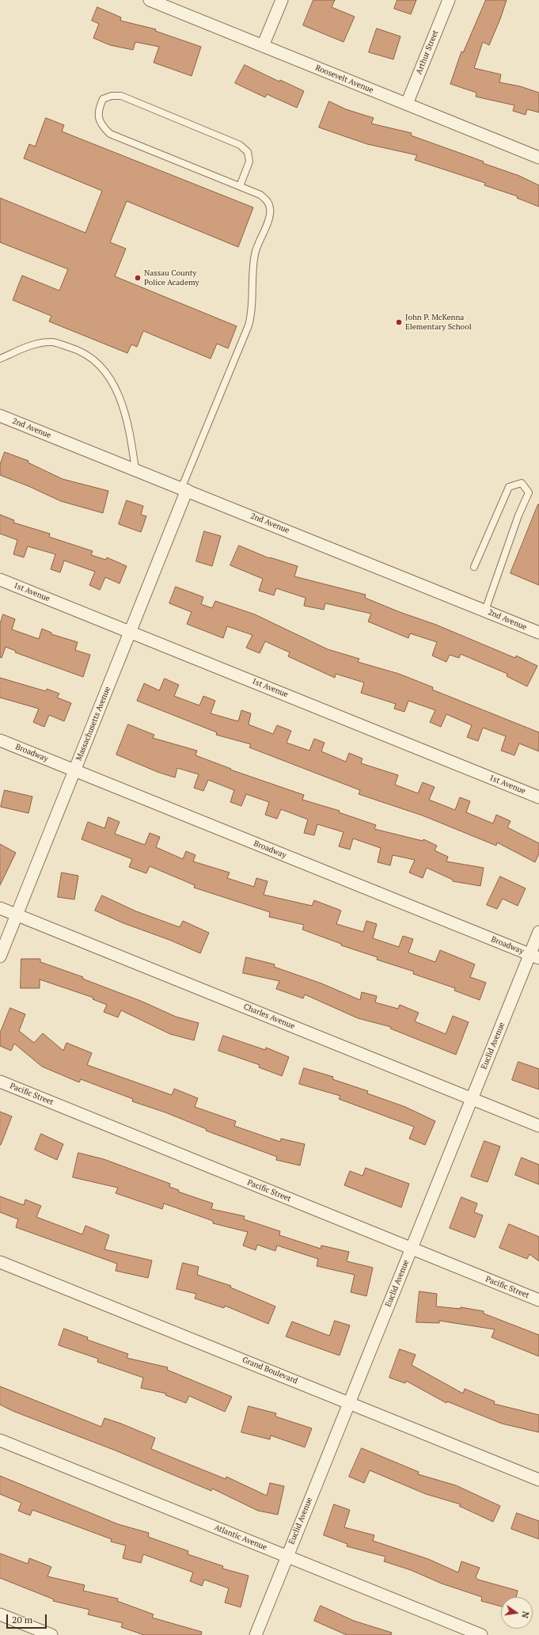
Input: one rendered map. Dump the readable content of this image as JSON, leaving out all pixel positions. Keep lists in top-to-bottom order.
{
  "streets": {
    "street": [
      "Arthur Street",
      "Roosevelt Avenue",
      "2nd Avenue",
      "1st Avenue",
      "Massachusetts Avenue",
      "Broadway",
      "Charles Avenue",
      "Euclid Avenue",
      "Pacific Street",
      "Grand Boulevard",
      "Atlantic Avenue"
    ]
  },
  "crossings": [
    ["Arthur Street", "Roosevelt Avenue"],
    ["2nd Avenue", "Massachusetts Avenue"],
    ["1st Avenue", "Massachusetts Avenue"],
    ["Massachusetts Avenue", "Broadway"],
    ["Massachusetts Avenue", "Charles Avenue"],
    ["Broadway", "Euclid Avenue"],
    ["Charles Avenue", "Euclid Avenue"],
    ["Euclid Avenue", "Pacific Street"],
    ["Euclid Avenue", "Grand Boulevard"],
    ["Euclid Avenue", "Atlantic Avenue"]
  ],
  "places": ["Nassau County Police Academy", "John P. McKenna Elementary School"],
  "scale_bar": "20 m",
  "north": "right"
}
